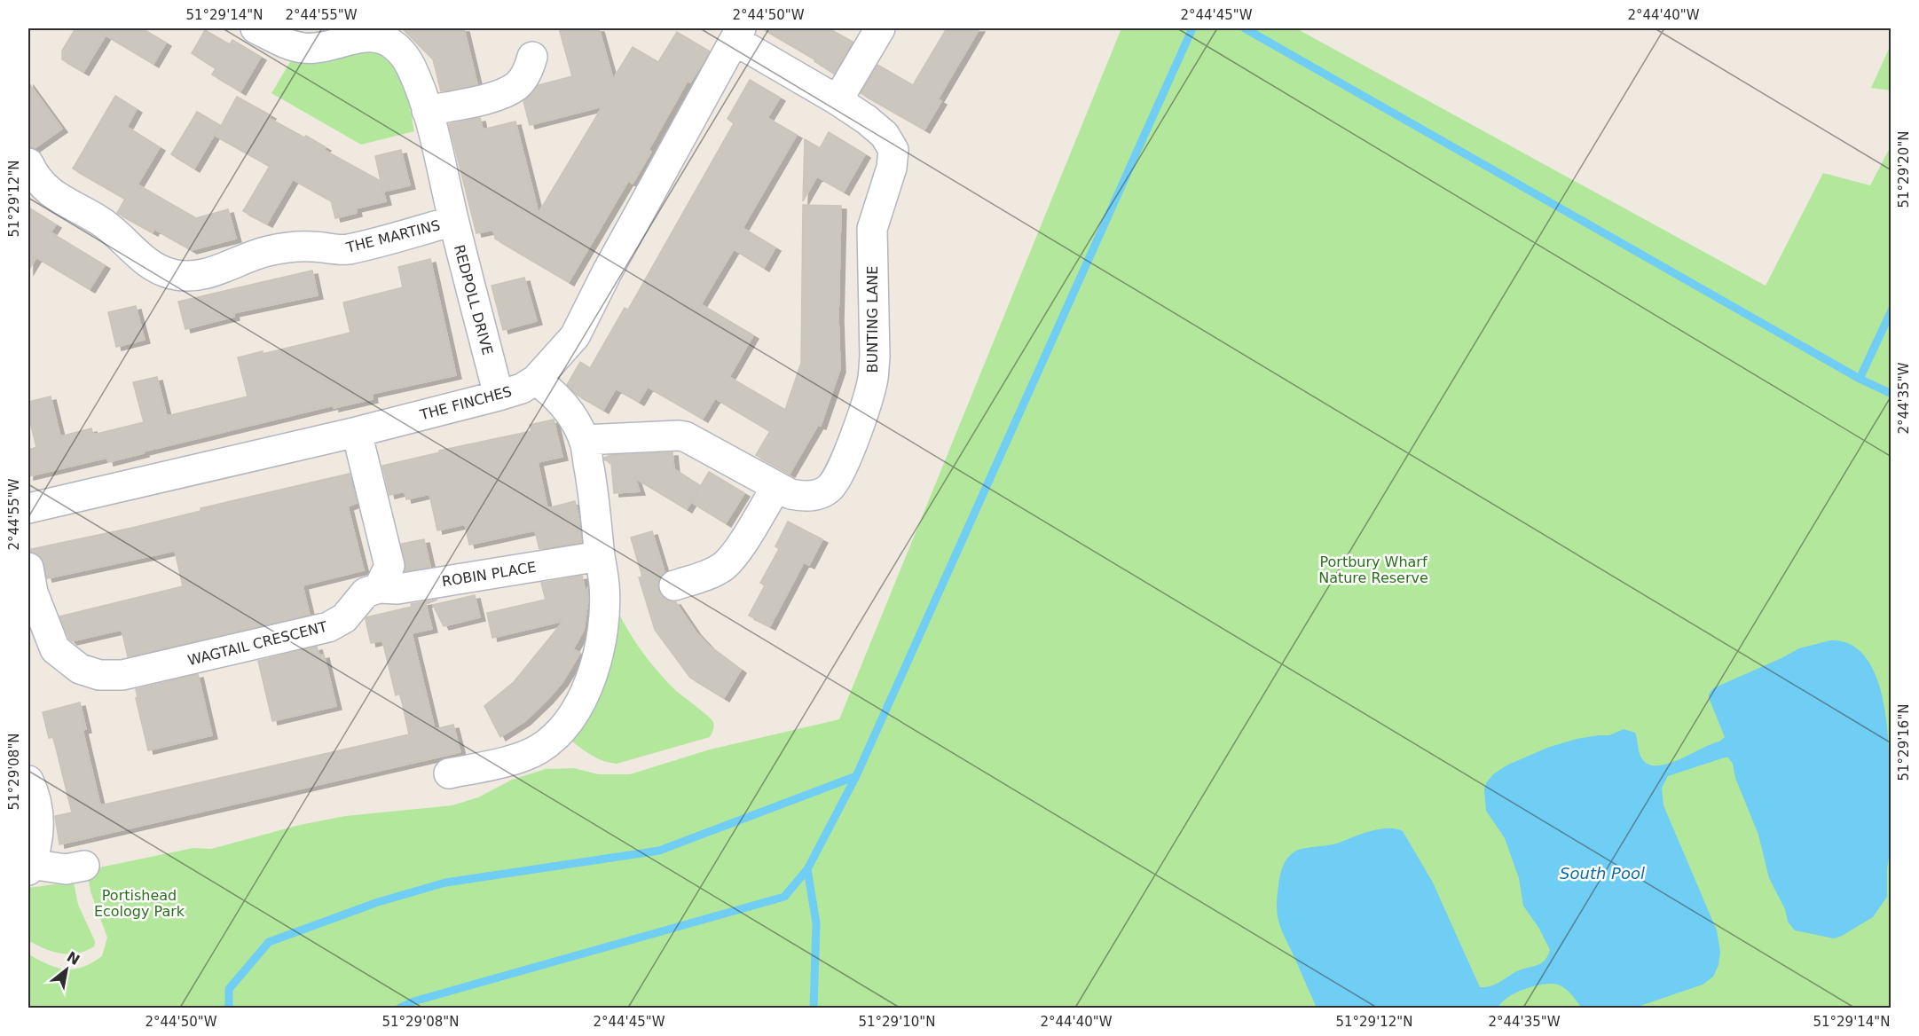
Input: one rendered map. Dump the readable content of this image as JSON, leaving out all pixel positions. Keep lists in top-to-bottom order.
{
  "streets": {
    "street": [
      "THE MARTINS",
      "REDPOLL DRIVE",
      "BUNTING LANE",
      "THE FINCHES",
      "ROBIN PLACE",
      "WAGTAIL CRESCENT"
    ]
  },
  "crossings": [
    ["THE MARTINS", "REDPOLL DRIVE"],
    ["REDPOLL DRIVE", "THE FINCHES"],
    ["BUNTING LANE", "THE FINCHES"],
    ["ROBIN PLACE", "WAGTAIL CRESCENT"]
  ],
  "water": ["South Pool"],
  "parks": ["Portbury Wharf Nature Reserve", "Portishead Ecology Park"],
  "north": "top right",
  "coordinates": [
    "51°29'14\"N",
    "2°44'55\"W",
    "2°44'50\"W",
    "2°44'45\"W",
    "2°44'40\"W",
    "51°29'20\"N",
    "51°29'12\"N",
    "2°44'35\"W",
    "51°29'16\"N",
    "51°29'08\"N",
    "51°29'10\"N"
  ]
}
